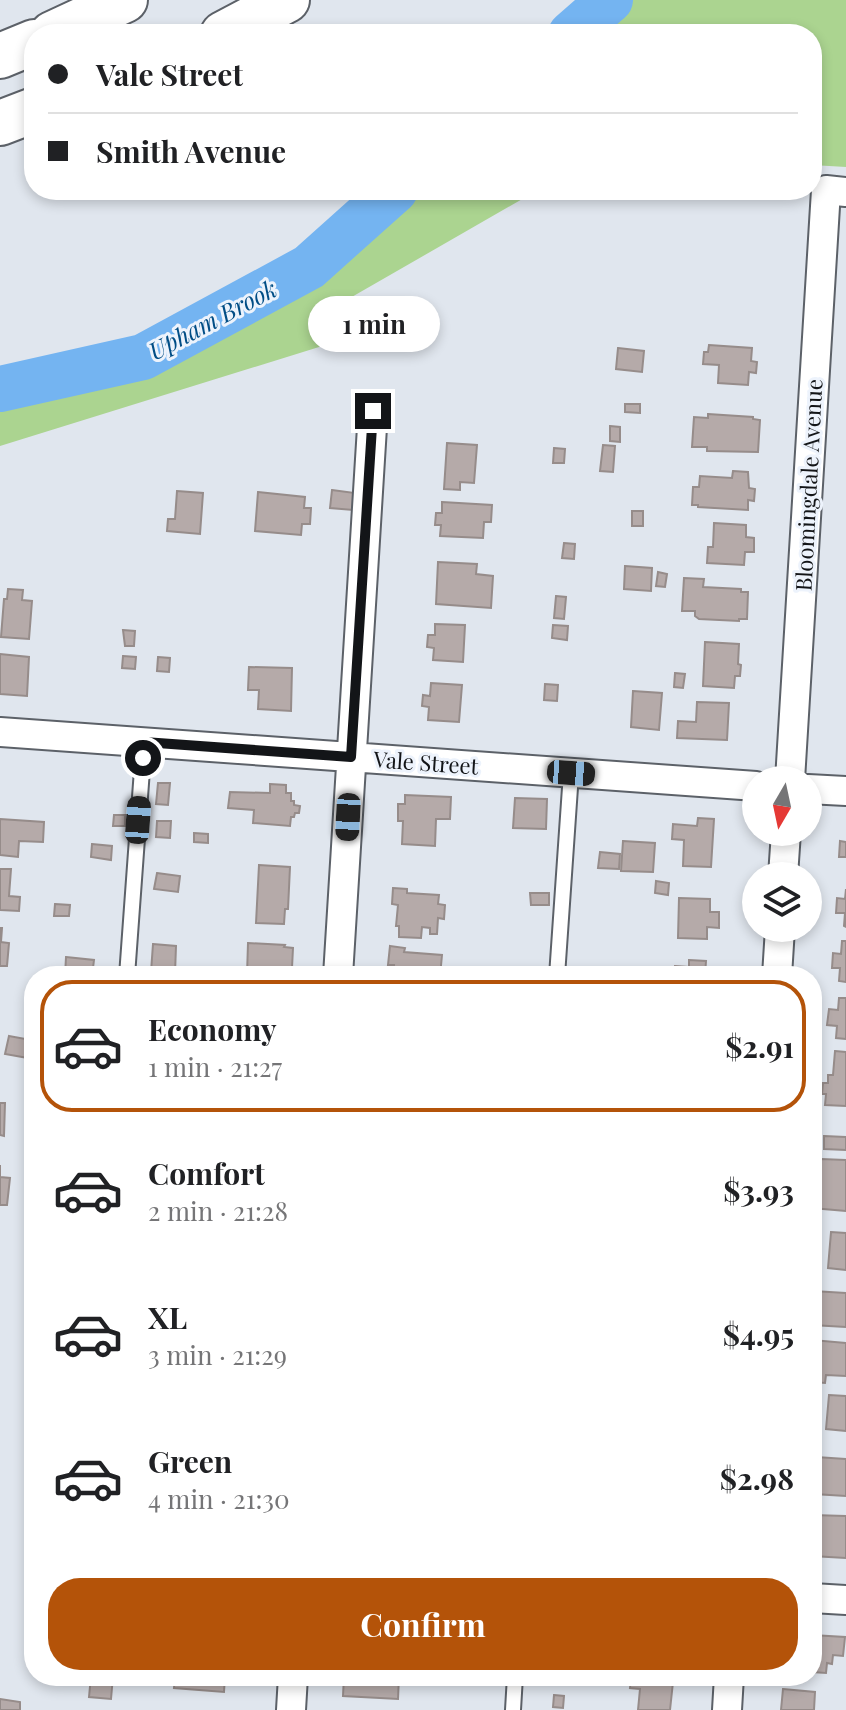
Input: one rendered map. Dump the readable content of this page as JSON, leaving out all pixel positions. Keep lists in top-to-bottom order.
{
  "streets": {
    "street": ["Bloomingdale Avenue", "Vale Street"]
  },
  "water": ["Upham Brook"],
  "north": "bottom",
  "page": {
    "banner": ["Vale Street", "Smith Avenue"],
    "bubble": "1 min",
    "list": [
      {
        "name": "Economy",
        "note": "1 min · 21:27",
        "value": "$2.91"
      },
      {
        "name": "Comfort",
        "note": "2 min · 21:28",
        "value": "$3.93"
      },
      {
        "name": "XL",
        "note": "3 min · 21:29",
        "value": "$4.95"
      },
      {
        "name": "Green",
        "note": "4 min · 21:30",
        "value": "$2.98"
      }
    ],
    "buttons": "Confirm"
  }
}
